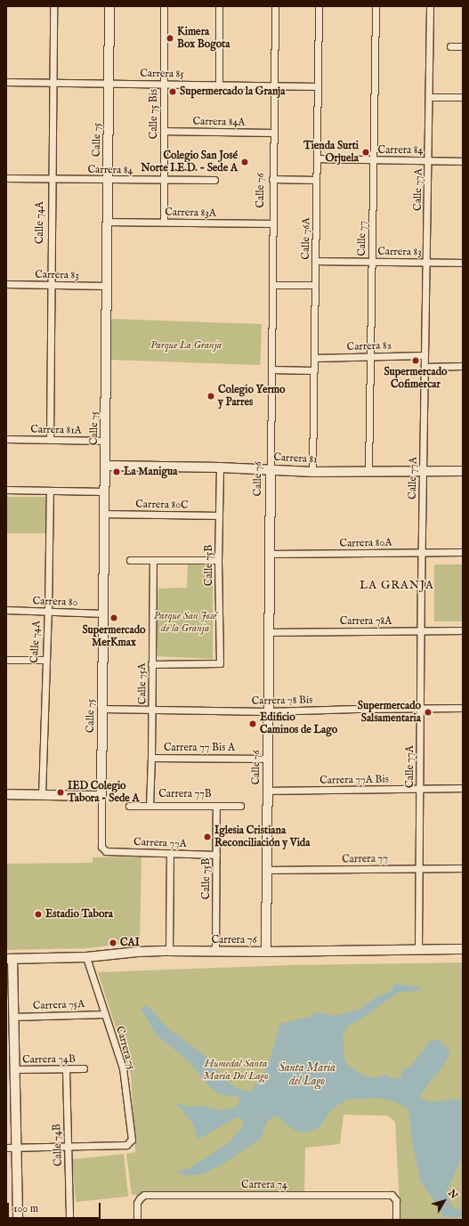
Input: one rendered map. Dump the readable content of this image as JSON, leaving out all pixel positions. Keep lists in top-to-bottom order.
{
  "streets": {
    "street": [
      "Carrera 85",
      "Calle 75 Bis",
      "Carrera 84A",
      "Calle 75",
      "Carrera 84",
      "Calle 77A",
      "Calle 76",
      "Carrera 83A",
      "Calle 74A",
      "Calle 76A",
      "Calle 77",
      "Carrera 83",
      "Carrera 82",
      "Carrera 81A",
      "Carrera 81",
      "Carrera 80C",
      "Carrera 80A",
      "Calle 75B",
      "Carrera 80",
      "Carrera 78A",
      "Calle 75A",
      "Carrera 78 Bis",
      "Carrera 77 Bis A",
      "Carrera 77A Bis",
      "Carrera 77B",
      "Carrera 77A",
      "Carrera 77",
      "Carrera 76",
      "Carrera 75A",
      "Carrera 75",
      "Carrera 74B",
      "Calle 74B",
      "Carrera 74"
    ]
  },
  "crossings": [
    ["Carrera 85", "Calle 75 Bis"],
    ["Carrera 85", "Calle 75"],
    ["Carrera 85", "Calle 76"],
    ["Carrera 85", "Calle 74A"],
    ["Carrera 85", "Calle 76A"],
    ["Calle 75 Bis", "Carrera 84A"],
    ["Calle 75 Bis", "Carrera 84"],
    ["Calle 75 Bis", "Carrera 83A"],
    ["Carrera 84A", "Calle 76"],
    ["Calle 75", "Carrera 84"],
    ["Calle 75", "Carrera 83A"],
    ["Calle 75", "Carrera 83"],
    ["Calle 75", "Carrera 81A"],
    ["Calle 75", "Carrera 81"],
    ["Calle 75", "Carrera 80C"],
    ["Calle 75", "Carrera 80"],
    ["Calle 75", "Carrera 78 Bis"],
    ["Calle 75", "Carrera 77A"],
    ["Carrera 84", "Calle 77A"],
    ["Carrera 84", "Calle 74A"],
    ["Carrera 84", "Calle 76A"],
    ["Carrera 84", "Calle 77"],
    ["Calle 77A", "Carrera 83"],
    ["Calle 77A", "Carrera 82"],
    ["Calle 77A", "Carrera 81"],
    ["Calle 77A", "Carrera 80A"],
    ["Calle 77A", "Carrera 78A"],
    ["Calle 77A", "Carrera 78 Bis"],
    ["Calle 77A", "Carrera 77A Bis"],
    ["Calle 77A", "Carrera 77"],
    ["Calle 77A", "Carrera 76"],
    ["Calle 76", "Carrera 83A"],
    ["Calle 76", "Carrera 81"],
    ["Calle 76", "Carrera 80A"],
    ["Calle 76", "Carrera 78A"],
    ["Calle 76", "Carrera 78 Bis"],
    ["Calle 76", "Carrera 77 Bis A"],
    ["Calle 76", "Carrera 77A Bis"],
    ["Calle 76", "Carrera 77"],
    ["Calle 76", "Carrera 76"],
    ["Calle 74A", "Carrera 83"],
    ["Calle 74A", "Carrera 81A"],
    ["Calle 74A", "Carrera 80"],
    ["Calle 76A", "Carrera 83"],
    ["Calle 76A", "Carrera 82"],
    ["Calle 76A", "Carrera 81"],
    ["Calle 77", "Carrera 83"],
    ["Calle 77", "Carrera 82"],
    ["Calle 77", "Carrera 81"],
    ["Carrera 81", "Calle 75B"],
    ["Carrera 80C", "Calle 75B"],
    ["Calle 75B", "Calle 75A"],
    ["Calle 75B", "Carrera 77B"],
    ["Calle 75B", "Carrera 77A"],
    ["Calle 75B", "Carrera 76"],
    ["Calle 75A", "Carrera 78 Bis"],
    ["Calle 75A", "Carrera 77 Bis A"],
    ["Calle 75A", "Carrera 77B"],
    ["Carrera 76", "Carrera 75"],
    ["Carrera 75A", "Carrera 75"],
    ["Carrera 75", "Calle 74B"],
    ["Carrera 74B", "Calle 74B"]
  ],
  "districts": ["LA GRANJA"],
  "water": ["Santa Maria del Lago"],
  "parks": ["Parque La Granja", "Parque San José de la Granja", "Humedal Santa María Del Lago"],
  "places": [
    "Kimera Box Bogota",
    "Supermercado la Granja",
    "Tienda Surti Orjuela",
    "Colegio San José Norte I.E.D. - Sede A",
    "Supermercado Cofimercar",
    "Colegio Yermo y Parres",
    "La Manigua",
    "Supermercado MerKmax",
    "Supermercado Salsamentaria",
    "Edificio Caminos de Lago",
    "IED Colegio Tabora - Sede A",
    "Iglesia Cristiana Reconciliación y Vida",
    "Estadio Tabora",
    "CAI"
  ],
  "scale_bar": "100 m",
  "north": "top right"
}
